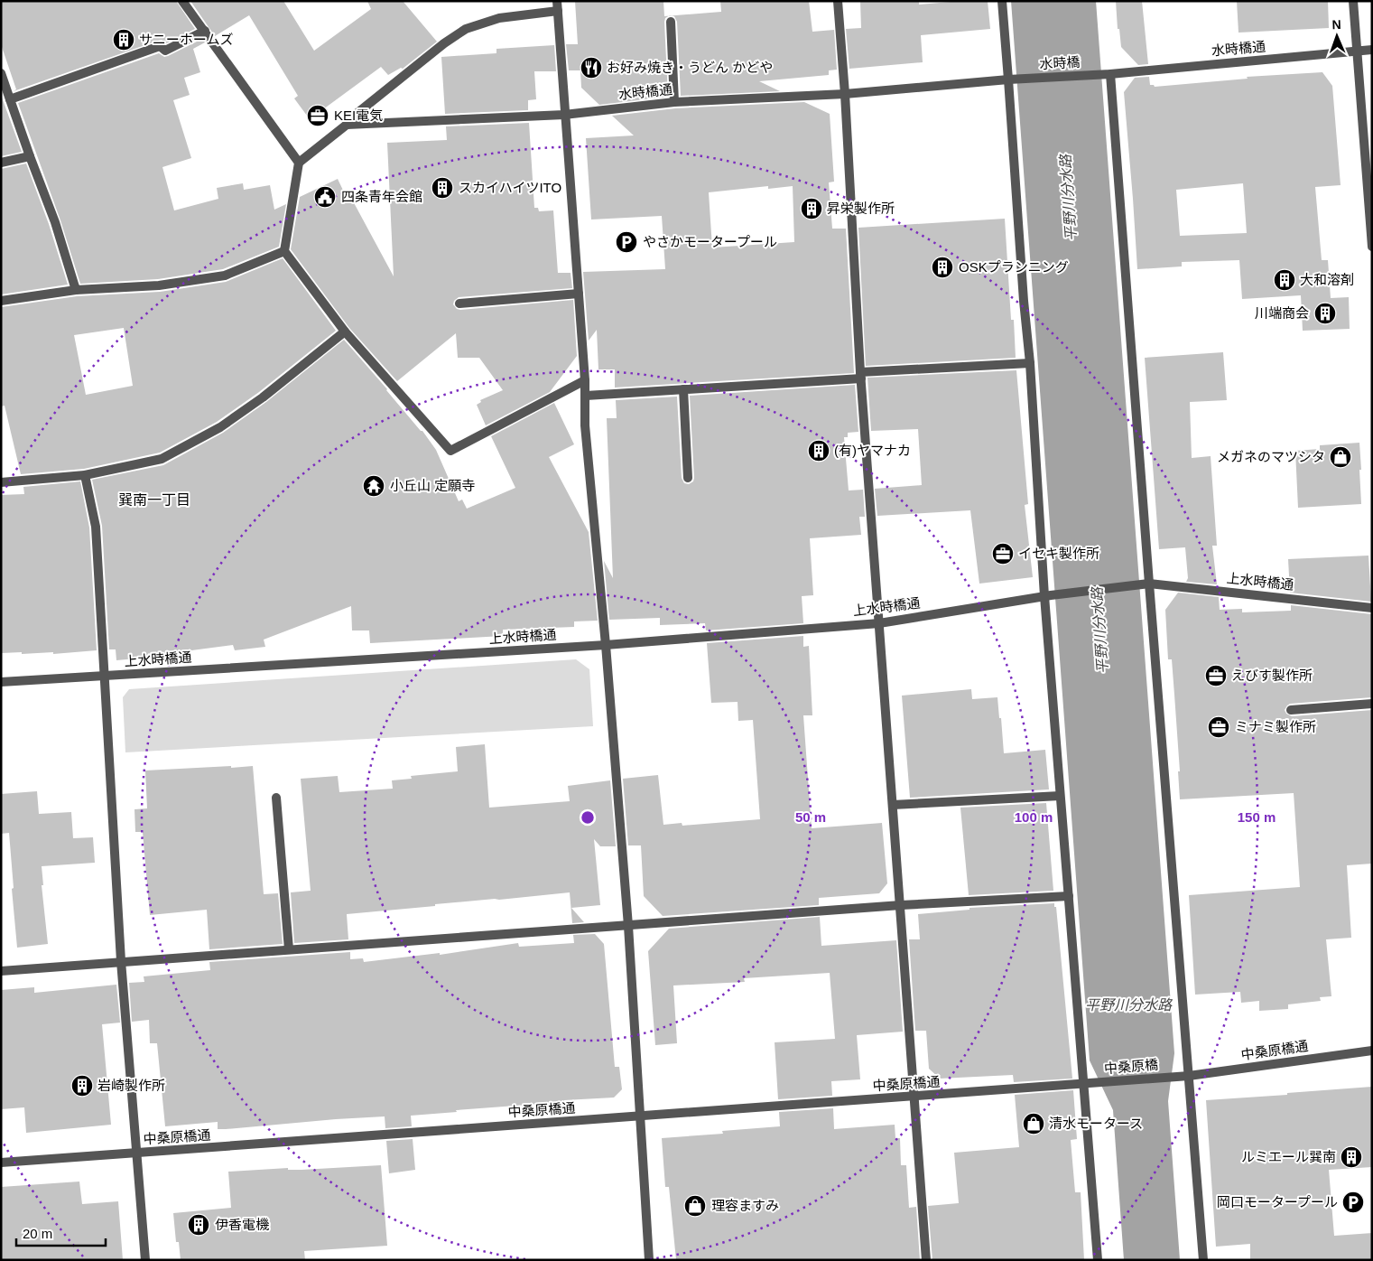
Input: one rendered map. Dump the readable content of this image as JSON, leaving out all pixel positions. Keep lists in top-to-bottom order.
{
  "streets": {
    "street": [
      "水時橋通",
      "水時橋",
      "上水時橋通",
      "中桑原橋通",
      "中桑原橋"
    ]
  },
  "crossings": [
    ["水時橋通", "水時橋"],
    ["中桑原橋通", "中桑原橋"]
  ],
  "districts": ["巽南一丁目"],
  "water": ["平野川分水路"],
  "places": {
    "building": [
      "サニーホームズ",
      "スカイハイツITO",
      "昇栄製作所",
      "OSKプランニング",
      "大和溶剤",
      "川端商会",
      "(有)ヤマナカ",
      "岩崎製作所",
      "ルミエール巽南",
      "伊香電機"
    ],
    "restaurant": ["お好み焼き・うどん かどや"],
    "office": [
      "KEI電気",
      "イセキ製作所",
      "えびす製作所",
      "ミナミ製作所"
    ],
    "public building": ["四条青年会館"],
    "parking": ["やさかモータープール", "岡口モータープール"],
    "shop": ["メガネのマツシタ", "清水モータース", "理容ますみ"],
    "temple": ["小丘山 定願寺"]
  },
  "scale_bar": "20 m",
  "north": "top",
  "rings": ["50 m", "100 m", "150 m"]
}
